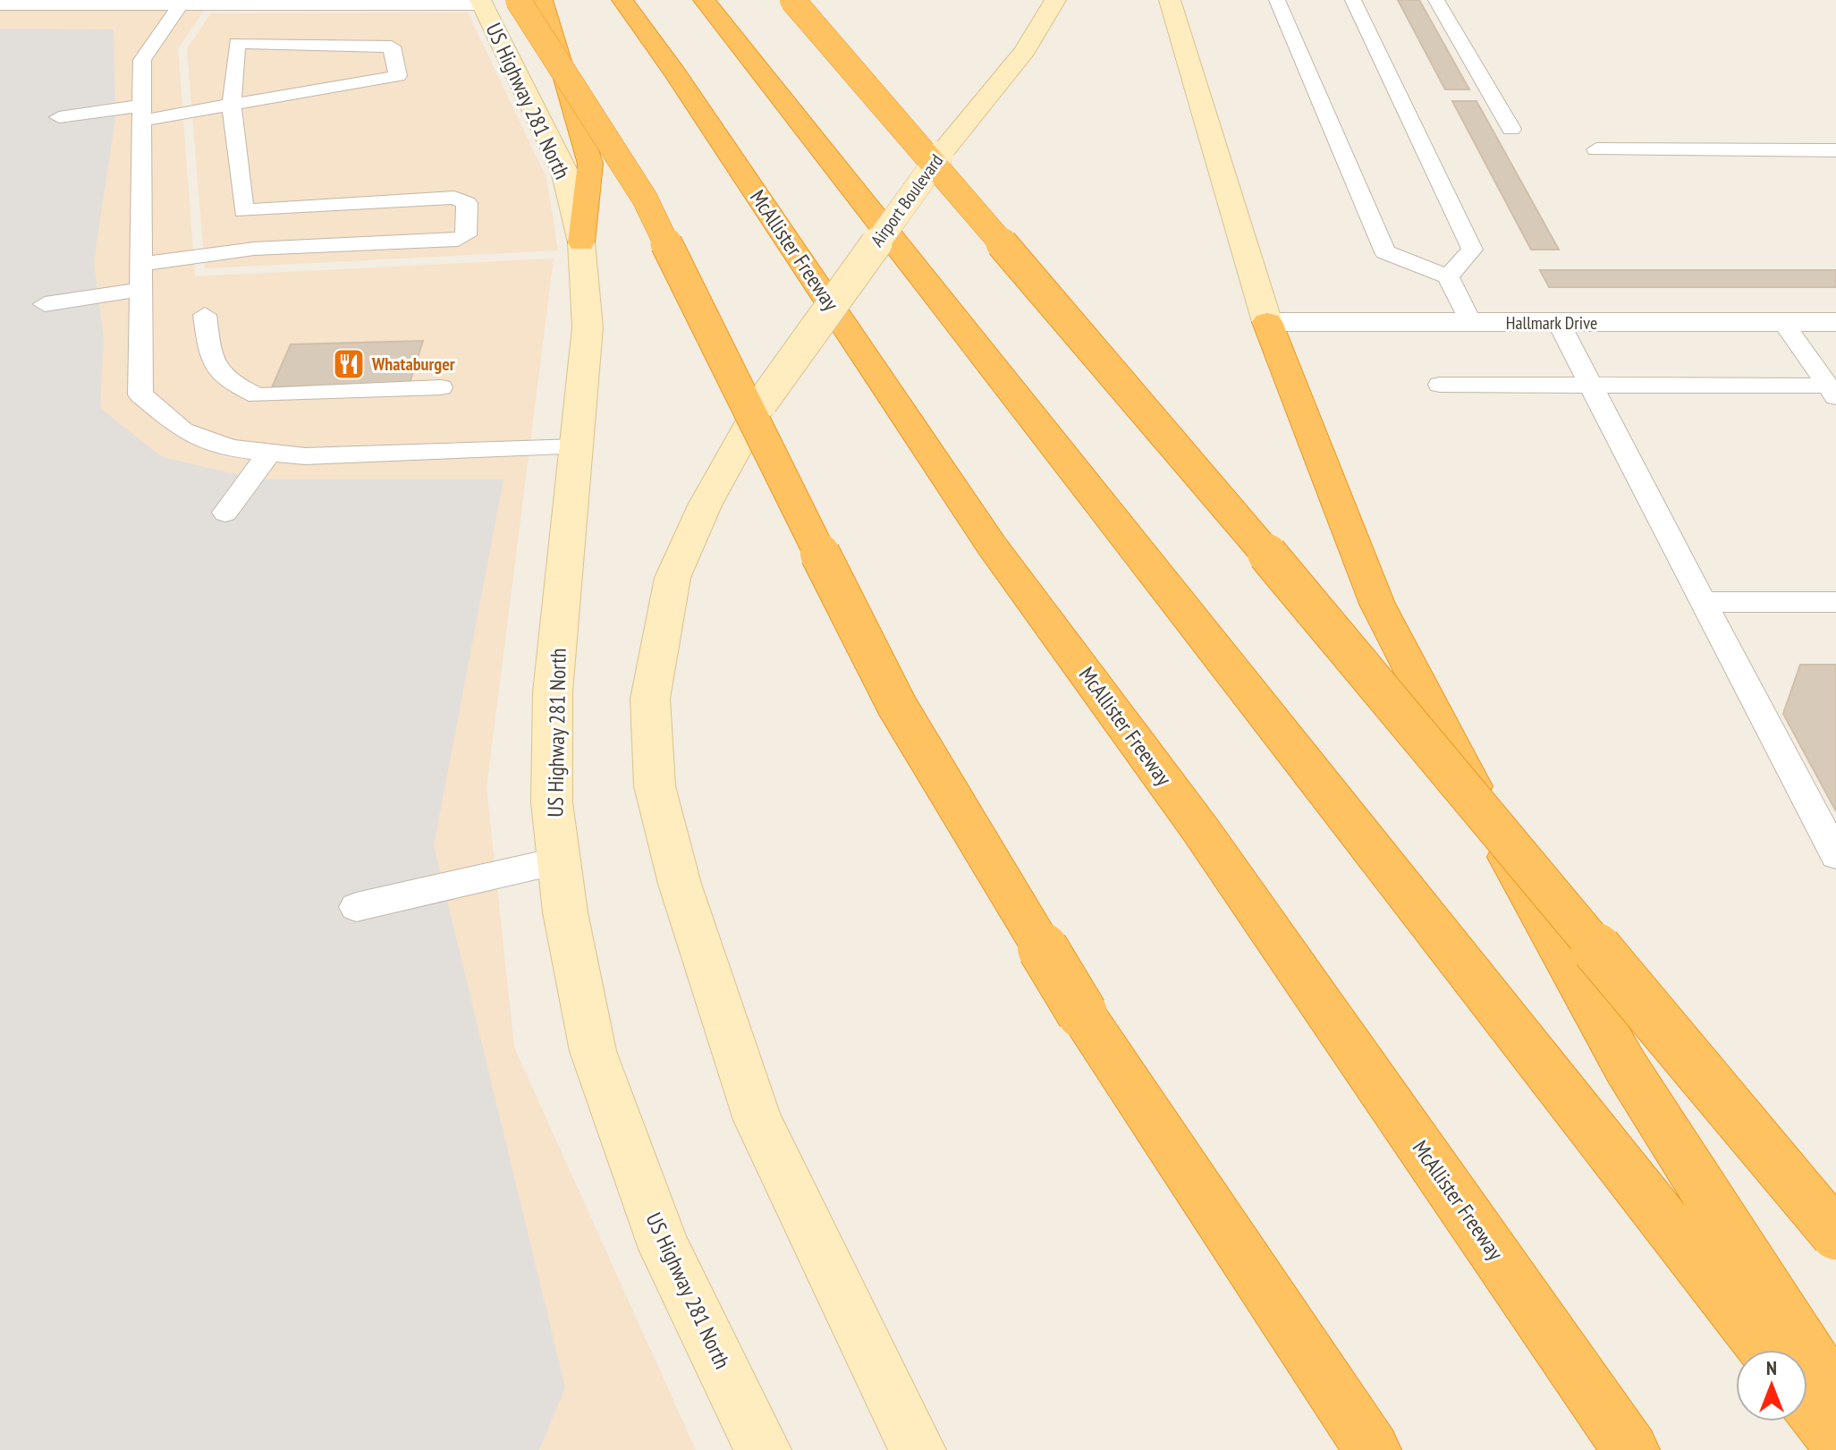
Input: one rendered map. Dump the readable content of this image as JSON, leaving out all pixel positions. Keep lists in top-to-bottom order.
{
  "streets": {
    "highway": ["McAllister Freeway"],
    "main road": ["US Highway 281 North", "Airport Boulevard"],
    "street": ["Hallmark Drive"]
  },
  "places": {
    "restaurant": ["Whataburger"]
  },
  "north": "top"
}
